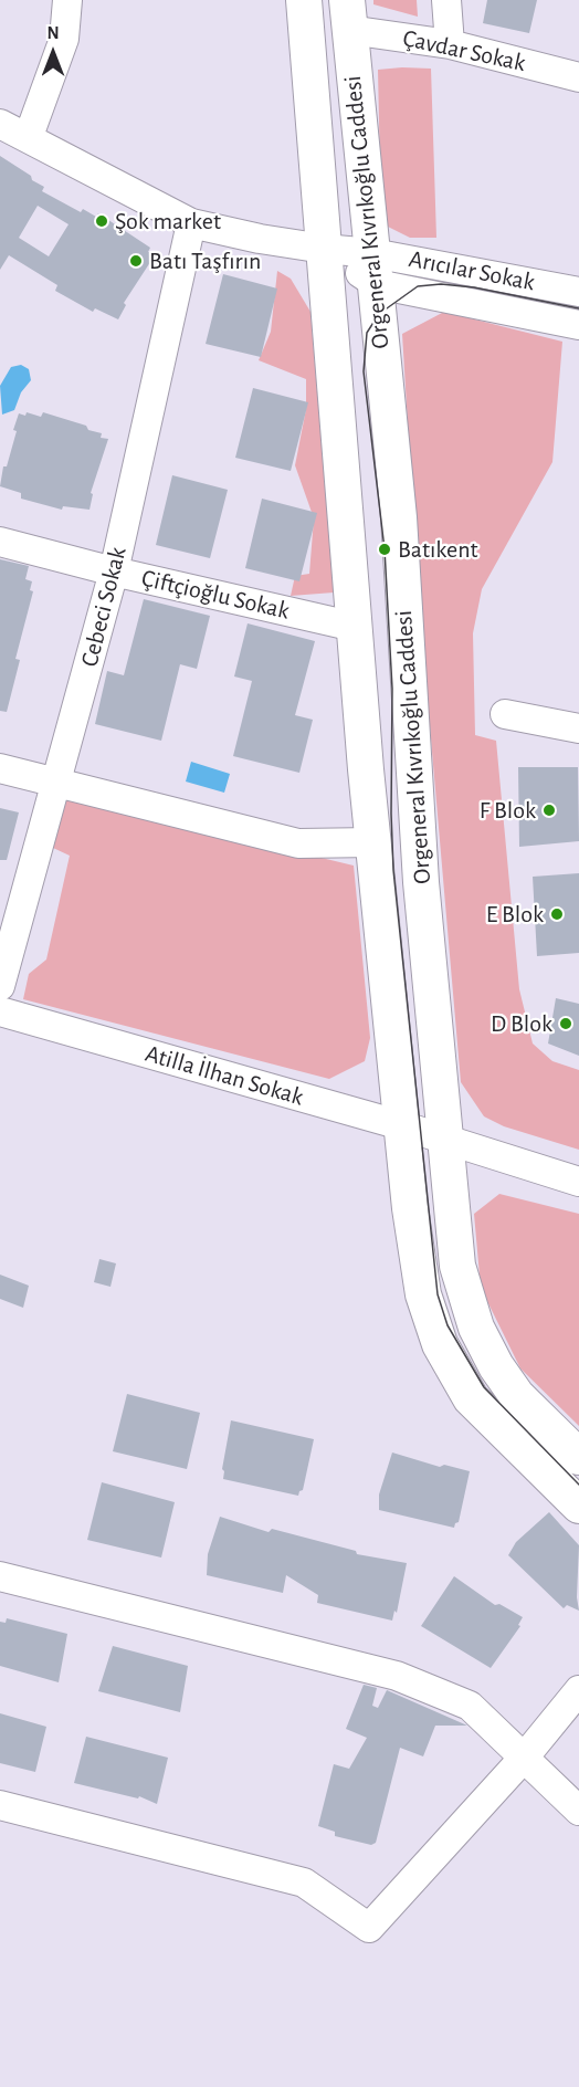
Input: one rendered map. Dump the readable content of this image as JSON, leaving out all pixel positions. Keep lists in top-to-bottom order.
{
  "streets": {
    "main road": ["Orgeneral Kıvrıkoğlu Caddesi"],
    "street": [
      "Çavdar Sokak",
      "Arıcılar Sokak",
      "Çiftçioğlu Sokak",
      "Cebeci Sokak",
      "Atilla İlhan Sokak"
    ]
  },
  "crossings": [
    ["Çavdar Sokak", "Orgeneral Kıvrıkoğlu Caddesi"],
    ["Orgeneral Kıvrıkoğlu Caddesi", "Arıcılar Sokak"],
    ["Orgeneral Kıvrıkoğlu Caddesi", "Atilla İlhan Sokak"],
    ["Arıcılar Sokak", "Cebeci Sokak"],
    ["Çiftçioğlu Sokak", "Cebeci Sokak"]
  ],
  "places": [
    "Şok market",
    "Batı Taşfırın",
    "Batıkent",
    "F Blok",
    "E Blok",
    "D Blok"
  ],
  "north": "top"
}
